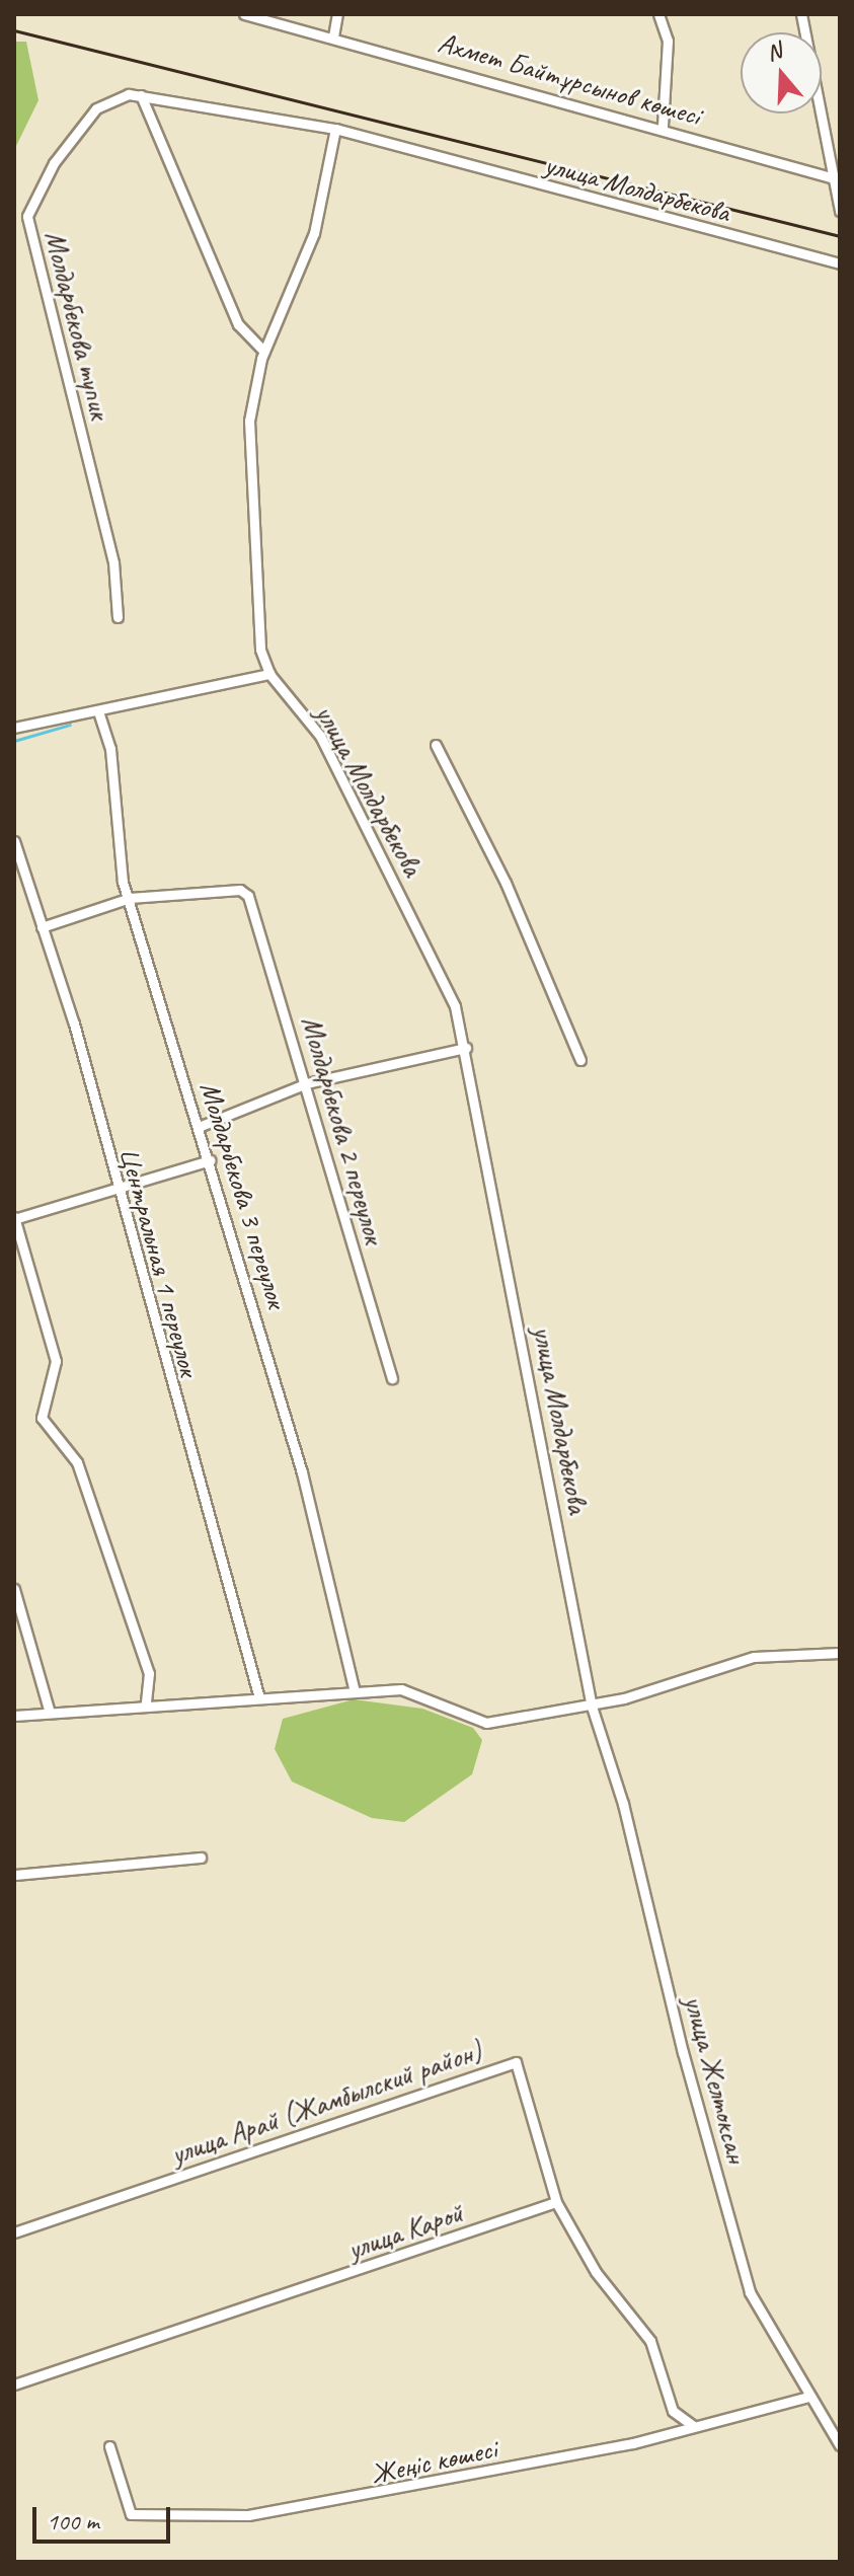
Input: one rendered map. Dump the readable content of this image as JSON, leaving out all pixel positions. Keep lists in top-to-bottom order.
{
  "streets": {
    "street": [
      "Ахмет Байтұрсынов көшесі",
      "улица Молдарбекова",
      "Молдарбекова тупик",
      "Молдарбекова 2 переулок",
      "Молдарбекова 3 переулок",
      "Центральная 1 переулок",
      "улица Желтоксан",
      "улица Арай (Жамбылский район)",
      "улица Карой",
      "Жеңіс көшесі"
    ]
  },
  "crossings": [
    ["улица Молдарбекова", "улица Желтоксан"],
    ["Молдарбекова 2 переулок", "Молдарбекова 3 переулок"],
    ["улица Желтоксан", "Жеңіс көшесі"],
    ["улица Арай (Жамбылский район)", "улица Карой"]
  ],
  "scale_bar": "100 m",
  "north": "top"
}
